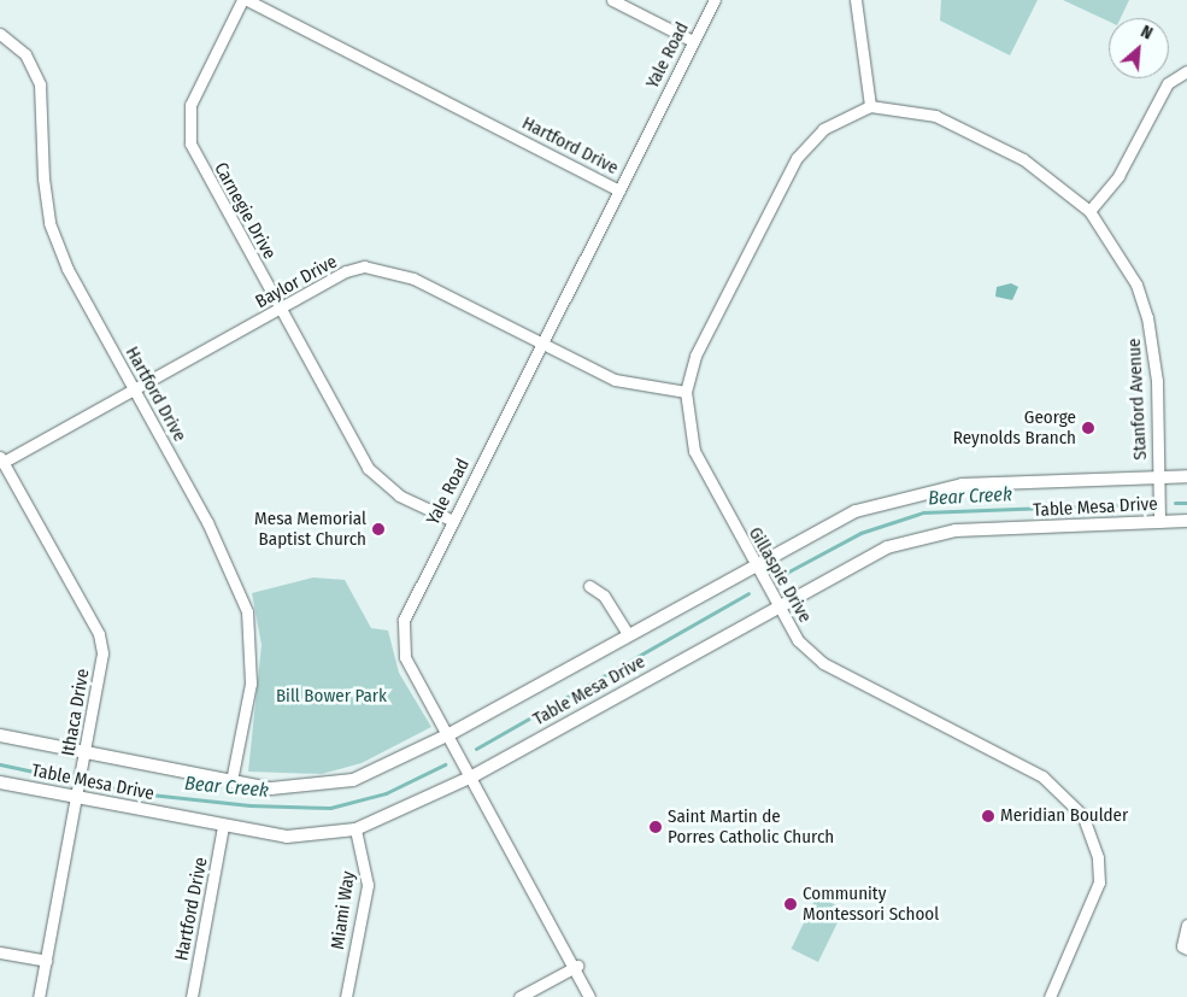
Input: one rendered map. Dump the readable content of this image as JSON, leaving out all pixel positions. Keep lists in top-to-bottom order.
{
  "streets": {
    "street": [
      "Yale Road",
      "Hartford Drive",
      "Carnegie Drive",
      "Baylor Drive",
      "Stanford Avenue",
      "Table Mesa Drive",
      "Gillaspie Drive",
      "Ithaca Drive",
      "Miami Way"
    ]
  },
  "crossings": [
    ["Yale Road", "Hartford Drive"],
    ["Yale Road", "Carnegie Drive"],
    ["Yale Road", "Baylor Drive"],
    ["Yale Road", "Table Mesa Drive"],
    ["Hartford Drive", "Carnegie Drive"],
    ["Hartford Drive", "Baylor Drive"],
    ["Hartford Drive", "Table Mesa Drive"],
    ["Carnegie Drive", "Baylor Drive"],
    ["Baylor Drive", "Gillaspie Drive"],
    ["Baylor Drive", "Ithaca Drive"],
    ["Stanford Avenue", "Table Mesa Drive"],
    ["Stanford Avenue", "Gillaspie Drive"],
    ["Table Mesa Drive", "Gillaspie Drive"],
    ["Table Mesa Drive", "Ithaca Drive"],
    ["Table Mesa Drive", "Miami Way"]
  ],
  "water": ["Bear Creek"],
  "parks": ["Bill Bower Park"],
  "places": [
    "George Reynolds Branch",
    "Mesa Memorial Baptist Church",
    "Meridian Boulder",
    "Saint Martin de Porres Catholic Church",
    "Community Montessori School"
  ],
  "north": "top right"
}
